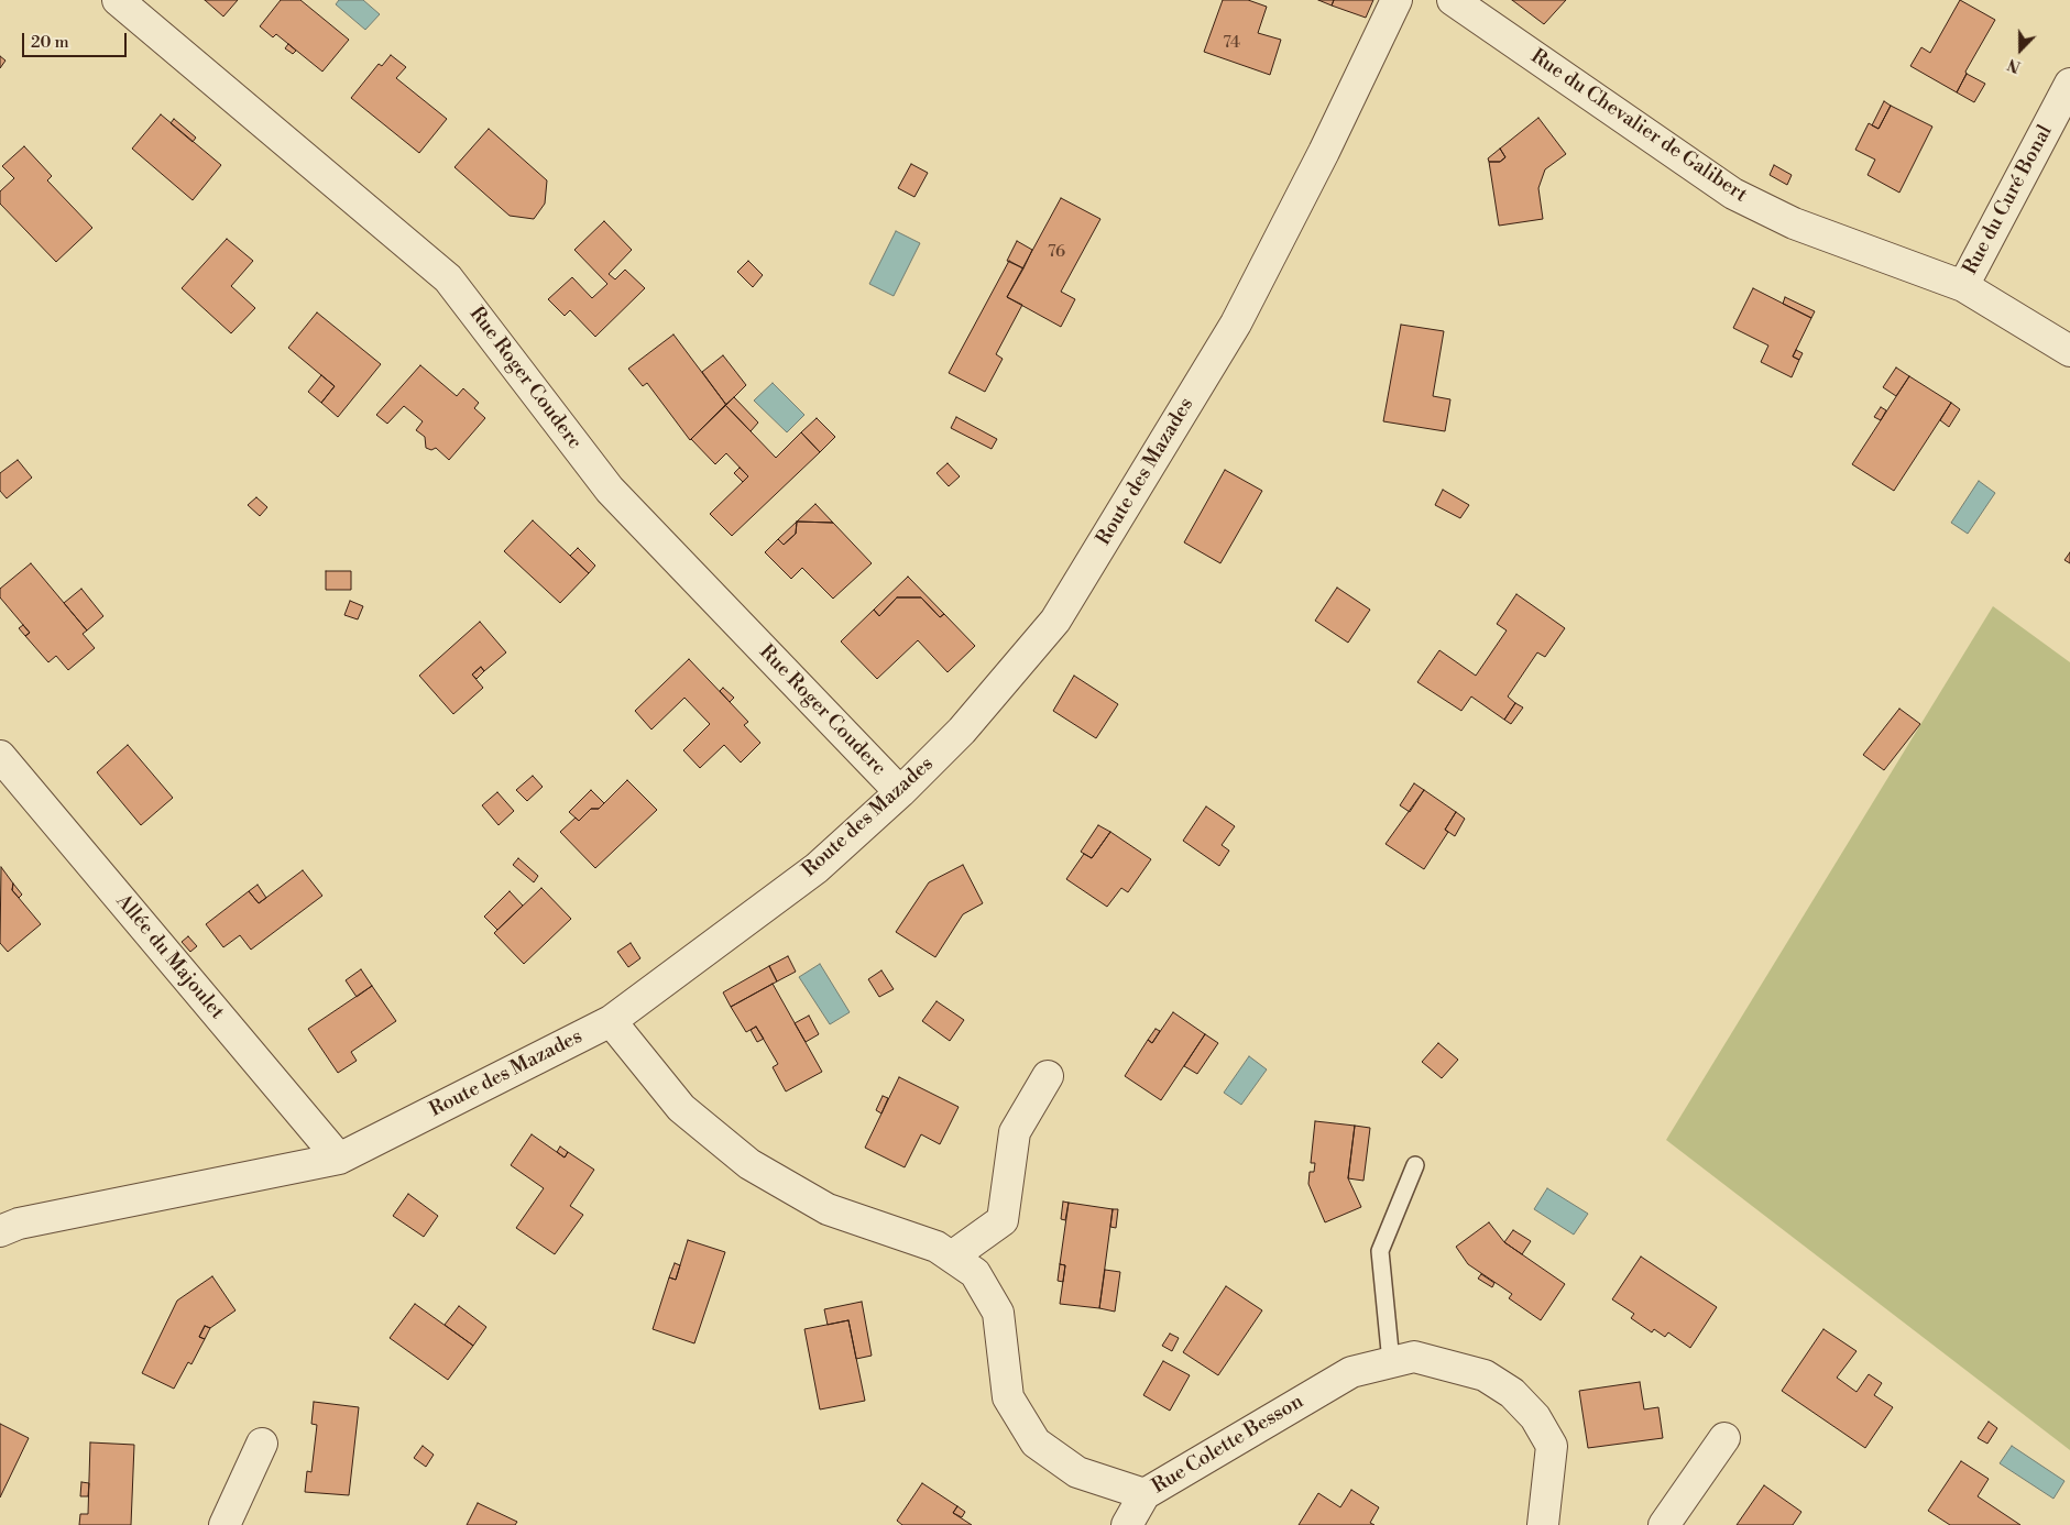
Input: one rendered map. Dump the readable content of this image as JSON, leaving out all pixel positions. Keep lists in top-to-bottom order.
{
  "streets": {
    "street": [
      "Rue du Chevalier de Galibert",
      "Rue du Curé Bonal",
      "Rue Roger Couderc",
      "Route des Mazades",
      "Allée du Majoulet",
      "Rue Colette Besson"
    ]
  },
  "crossings": [
    ["Rue du Chevalier de Galibert", "Rue du Curé Bonal"],
    ["Rue Roger Couderc", "Route des Mazades"],
    ["Route des Mazades", "Allée du Majoulet"],
    ["Route des Mazades", "Rue Colette Besson"]
  ],
  "house_numbers": ["74", "76"],
  "scale_bar": "20 m",
  "north": "bottom"
}
